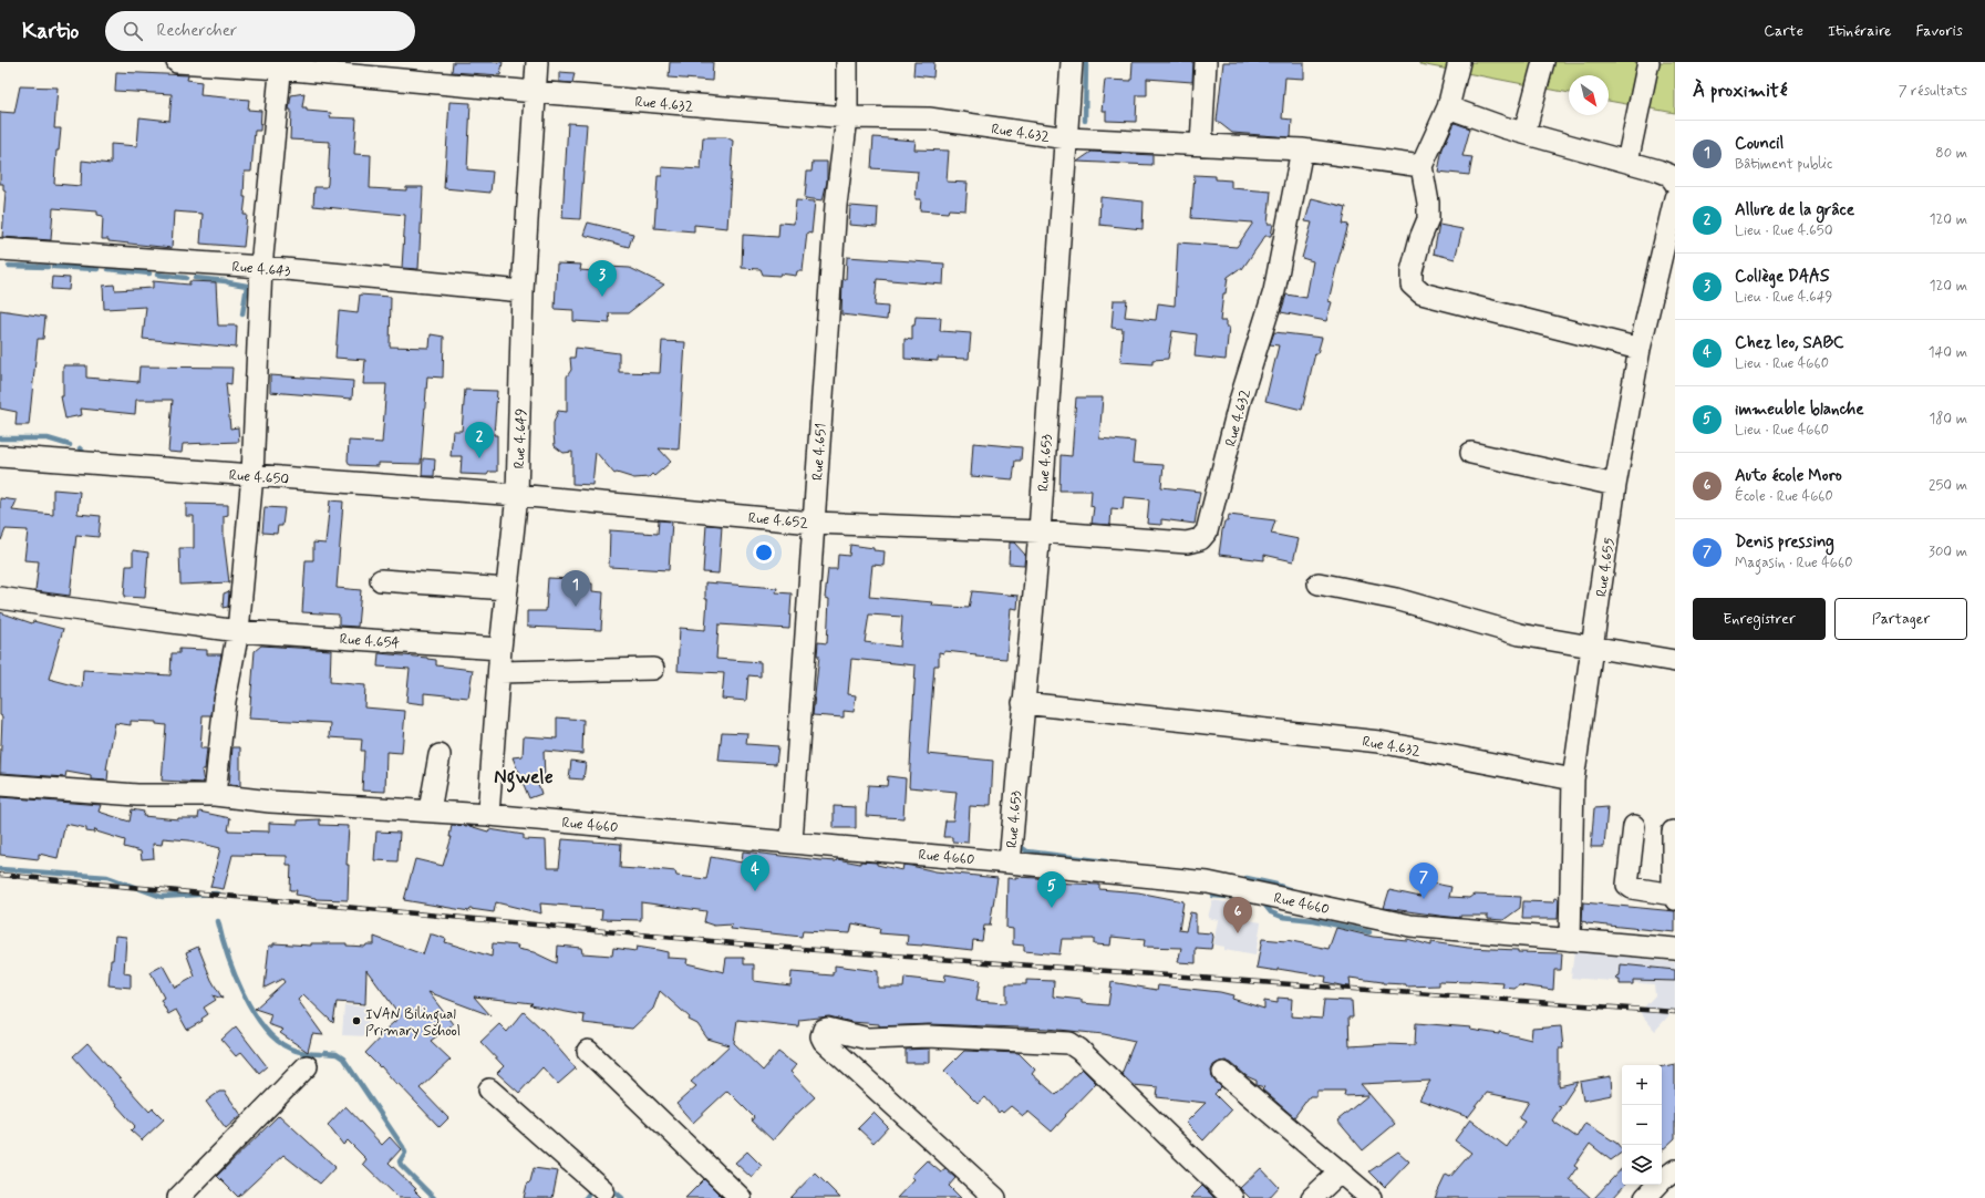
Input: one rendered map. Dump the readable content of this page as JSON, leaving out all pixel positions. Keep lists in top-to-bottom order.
{
  "streets": {
    "street": [
      "Rue 4.632",
      "Rue 4.643",
      "Rue 4.649",
      "Rue 4.651",
      "Rue 4.653",
      "Rue 4.650",
      "Rue 4.652",
      "Rue 4.655",
      "Rue 4.654",
      "Rue 4660"
    ]
  },
  "crossings": [
    ["Rue 4.632", "Rue 4.649"],
    ["Rue 4.632", "Rue 4.651"],
    ["Rue 4.632", "Rue 4.653"],
    ["Rue 4.632", "Rue 4.652"],
    ["Rue 4.632", "Rue 4.655"],
    ["Rue 4.643", "Rue 4.649"],
    ["Rue 4.649", "Rue 4.650"],
    ["Rue 4.649", "Rue 4.652"],
    ["Rue 4.649", "Rue 4.654"],
    ["Rue 4.649", "Rue 4660"],
    ["Rue 4.651", "Rue 4.652"],
    ["Rue 4.651", "Rue 4660"],
    ["Rue 4.653", "Rue 4.652"],
    ["Rue 4.653", "Rue 4660"],
    ["Rue 4.650", "Rue 4.652"],
    ["Rue 4.655", "Rue 4660"]
  ],
  "districts": ["Ngwele"],
  "places": ["IVAN Bilingual Primary School"],
  "north": "bottom right",
  "page": {
    "header": "Kartio",
    "search": "Rechercher",
    "nav": ["Carte", "Itinéraire", "Favoris"],
    "heading": ["À proximité", "7 résultats"],
    "list": [
      {
        "mark": "1",
        "name": "Council",
        "note": "Bâtiment public",
        "value": "80 m"
      },
      {
        "mark": "2",
        "name": "Allure de la grâce",
        "note": "Lieu · Rue 4.650",
        "value": "120 m"
      },
      {
        "mark": "3",
        "name": "Collège DAAS",
        "note": "Lieu · Rue 4.649",
        "value": "120 m"
      },
      {
        "mark": "4",
        "name": "Chez leo, SABC",
        "note": "Lieu · Rue 4660",
        "value": "140 m"
      },
      {
        "mark": "5",
        "name": "immeuble blanche",
        "note": "Lieu · Rue 4660",
        "value": "180 m"
      },
      {
        "mark": "6",
        "name": "Auto école Moro",
        "note": "École · Rue 4660",
        "value": "250 m"
      },
      {
        "mark": "7",
        "name": "Denis pressing",
        "note": "Magasin · Rue 4660",
        "value": "300 m"
      }
    ],
    "pins": [
      "3",
      "2",
      "1",
      "4",
      "7",
      "5",
      "6"
    ],
    "buttons": ["Enregistrer", "Partager"],
    "map_buttons": ["+", "−"]
  }
}
